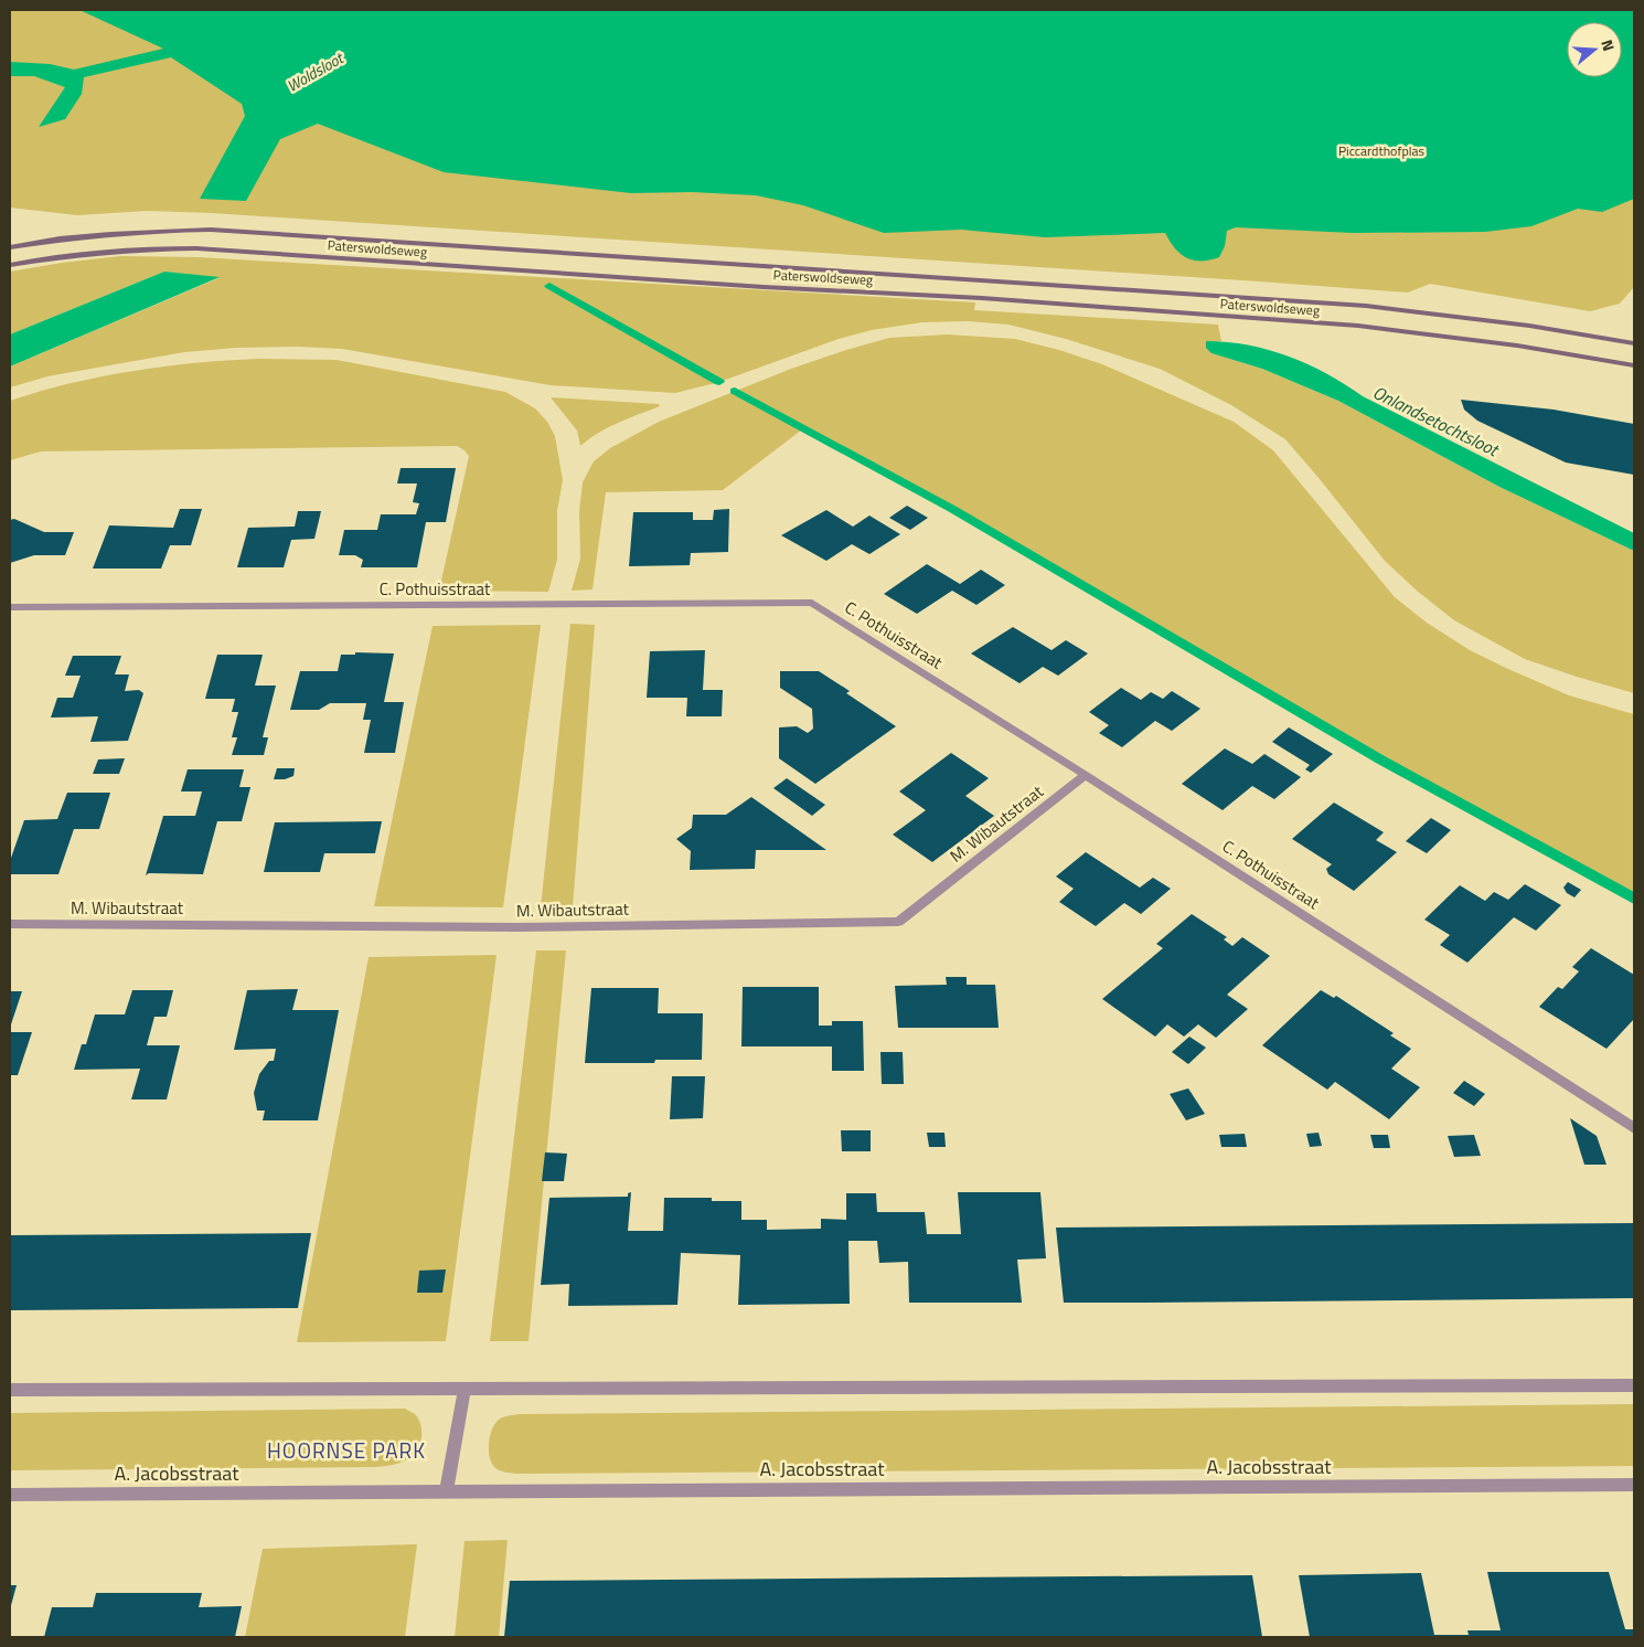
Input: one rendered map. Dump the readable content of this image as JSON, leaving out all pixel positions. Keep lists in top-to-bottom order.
{
  "streets": {
    "main road": ["Paterswoldseweg"],
    "street": ["C. Pothuisstraat", "M. Wibautstraat", "A. Jacobsstraat"]
  },
  "crossings": [
    ["C. Pothuisstraat", "M. Wibautstraat"]
  ],
  "districts": ["HOORNSE PARK"],
  "water": ["Woldsloot", "Onlandsetochtsloot"],
  "parks": ["Piccardthofplas"],
  "north": "right"
}
